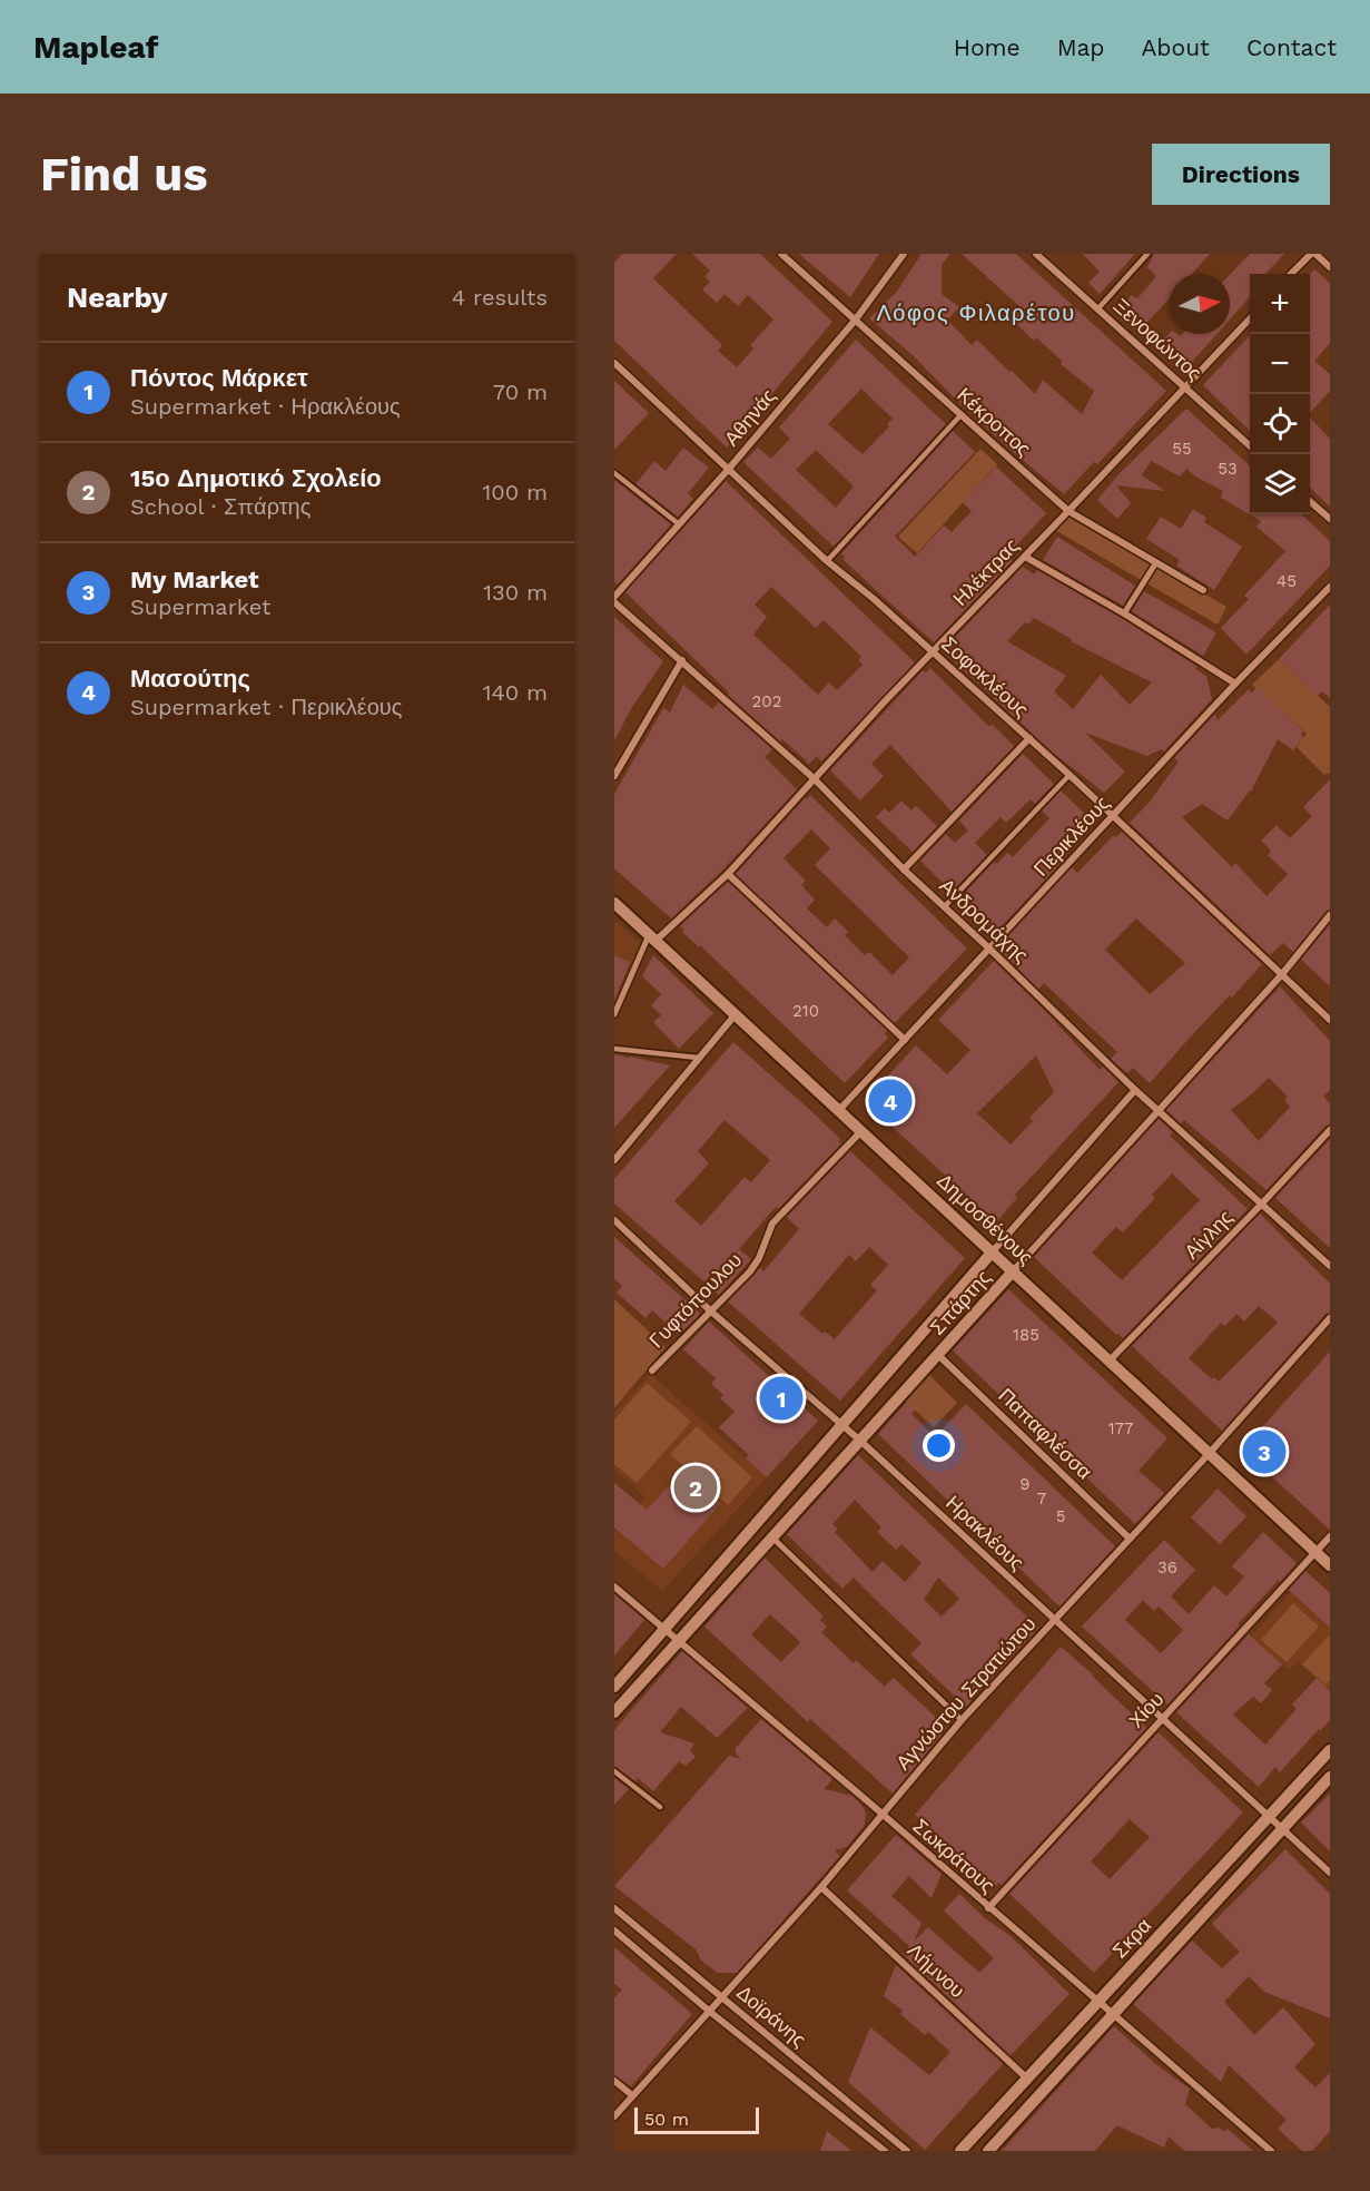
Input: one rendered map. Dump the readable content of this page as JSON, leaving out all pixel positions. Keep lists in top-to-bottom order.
{
  "streets": {
    "street": [
      "Ξενοφώντος",
      "Αθηνάς",
      "Κέκροπος",
      "Ηλέκτρας",
      "Σοφοκλέους",
      "Περικλέους",
      "Ανδρομάχης",
      "Δημοσθένους",
      "Αίγλης",
      "Γυφτόπουλου",
      "Σπάρτης",
      "Παπαφλέσσα",
      "Ηρακλέους",
      "Αγνώστου Στρατιώτου",
      "Χίου",
      "Σωκράτους",
      "Σκρα",
      "Λήμνου",
      "Δοϊράνης"
    ]
  },
  "crossings": [
    ["Ξενοφώντος", "Ηλέκτρας"],
    ["Αθηνάς", "Κέκροπος"],
    ["Αθηνάς", "Σοφοκλέους"],
    ["Αθηνάς", "Ανδρομάχης"],
    ["Κέκροπος", "Ηλέκτρας"],
    ["Ηλέκτρας", "Σοφοκλέους"],
    ["Ηλέκτρας", "Ανδρομάχης"],
    ["Ηλέκτρας", "Δημοσθένους"],
    ["Σοφοκλέους", "Περικλέους"],
    ["Σοφοκλέους", "Σπάρτης"],
    ["Περικλέους", "Ανδρομάχης"],
    ["Περικλέους", "Δημοσθένους"],
    ["Ανδρομάχης", "Αίγλης"],
    ["Ανδρομάχης", "Σπάρτης"],
    ["Δημοσθένους", "Αίγλης"],
    ["Δημοσθένους", "Γυφτόπουλου"],
    ["Δημοσθένους", "Σπάρτης"],
    ["Δημοσθένους", "Αγνώστου Στρατιώτου"],
    ["Δημοσθένους", "Χίου"],
    ["Γυφτόπουλου", "Ηρακλέους"],
    ["Σπάρτης", "Παπαφλέσσα"],
    ["Σπάρτης", "Ηρακλέους"],
    ["Σπάρτης", "Σωκράτους"],
    ["Παπαφλέσσα", "Αγνώστου Στρατιώτου"],
    ["Ηρακλέους", "Αγνώστου Στρατιώτου"],
    ["Ηρακλέους", "Χίου"],
    ["Ηρακλέους", "Σκρα"],
    ["Αγνώστου Στρατιώτου", "Σωκράτους"],
    ["Αγνώστου Στρατιώτου", "Λήμνου"],
    ["Αγνώστου Στρατιώτου", "Δοϊράνης"],
    ["Χίου", "Σωκράτους"],
    ["Σωκράτους", "Σκρα"],
    ["Σκρα", "Λήμνου"]
  ],
  "districts": ["Λόφος Φιλαρέτου"],
  "house_numbers": [
    "55",
    "53",
    "45",
    "202",
    "210",
    "185",
    "177",
    "9",
    "7",
    "5",
    "36"
  ],
  "scale_bar": "50 m",
  "north": "right",
  "page": {
    "header": "Mapleaf",
    "nav": [
      "Home",
      "Map",
      "About",
      "Contact"
    ],
    "buttons": "Directions",
    "title": "Find us",
    "heading": ["Nearby", "4 results"],
    "map_buttons": ["+", "−"],
    "list": [
      {
        "mark": "1",
        "name": "Πόντος Μάρκετ",
        "note": "Supermarket · Ηρακλέους",
        "value": "70 m"
      },
      {
        "mark": "2",
        "name": "15ο Δημοτικό Σχολείο",
        "note": "School · Σπάρτης",
        "value": "100 m"
      },
      {
        "mark": "3",
        "name": "My Market",
        "note": "Supermarket",
        "value": "130 m"
      },
      {
        "mark": "4",
        "name": "Μασούτης",
        "note": "Supermarket · Περικλέους",
        "value": "140 m"
      }
    ],
    "pins": [
      "4",
      "1",
      "3",
      "2"
    ],
    "scale": "50 m"
  }
}
